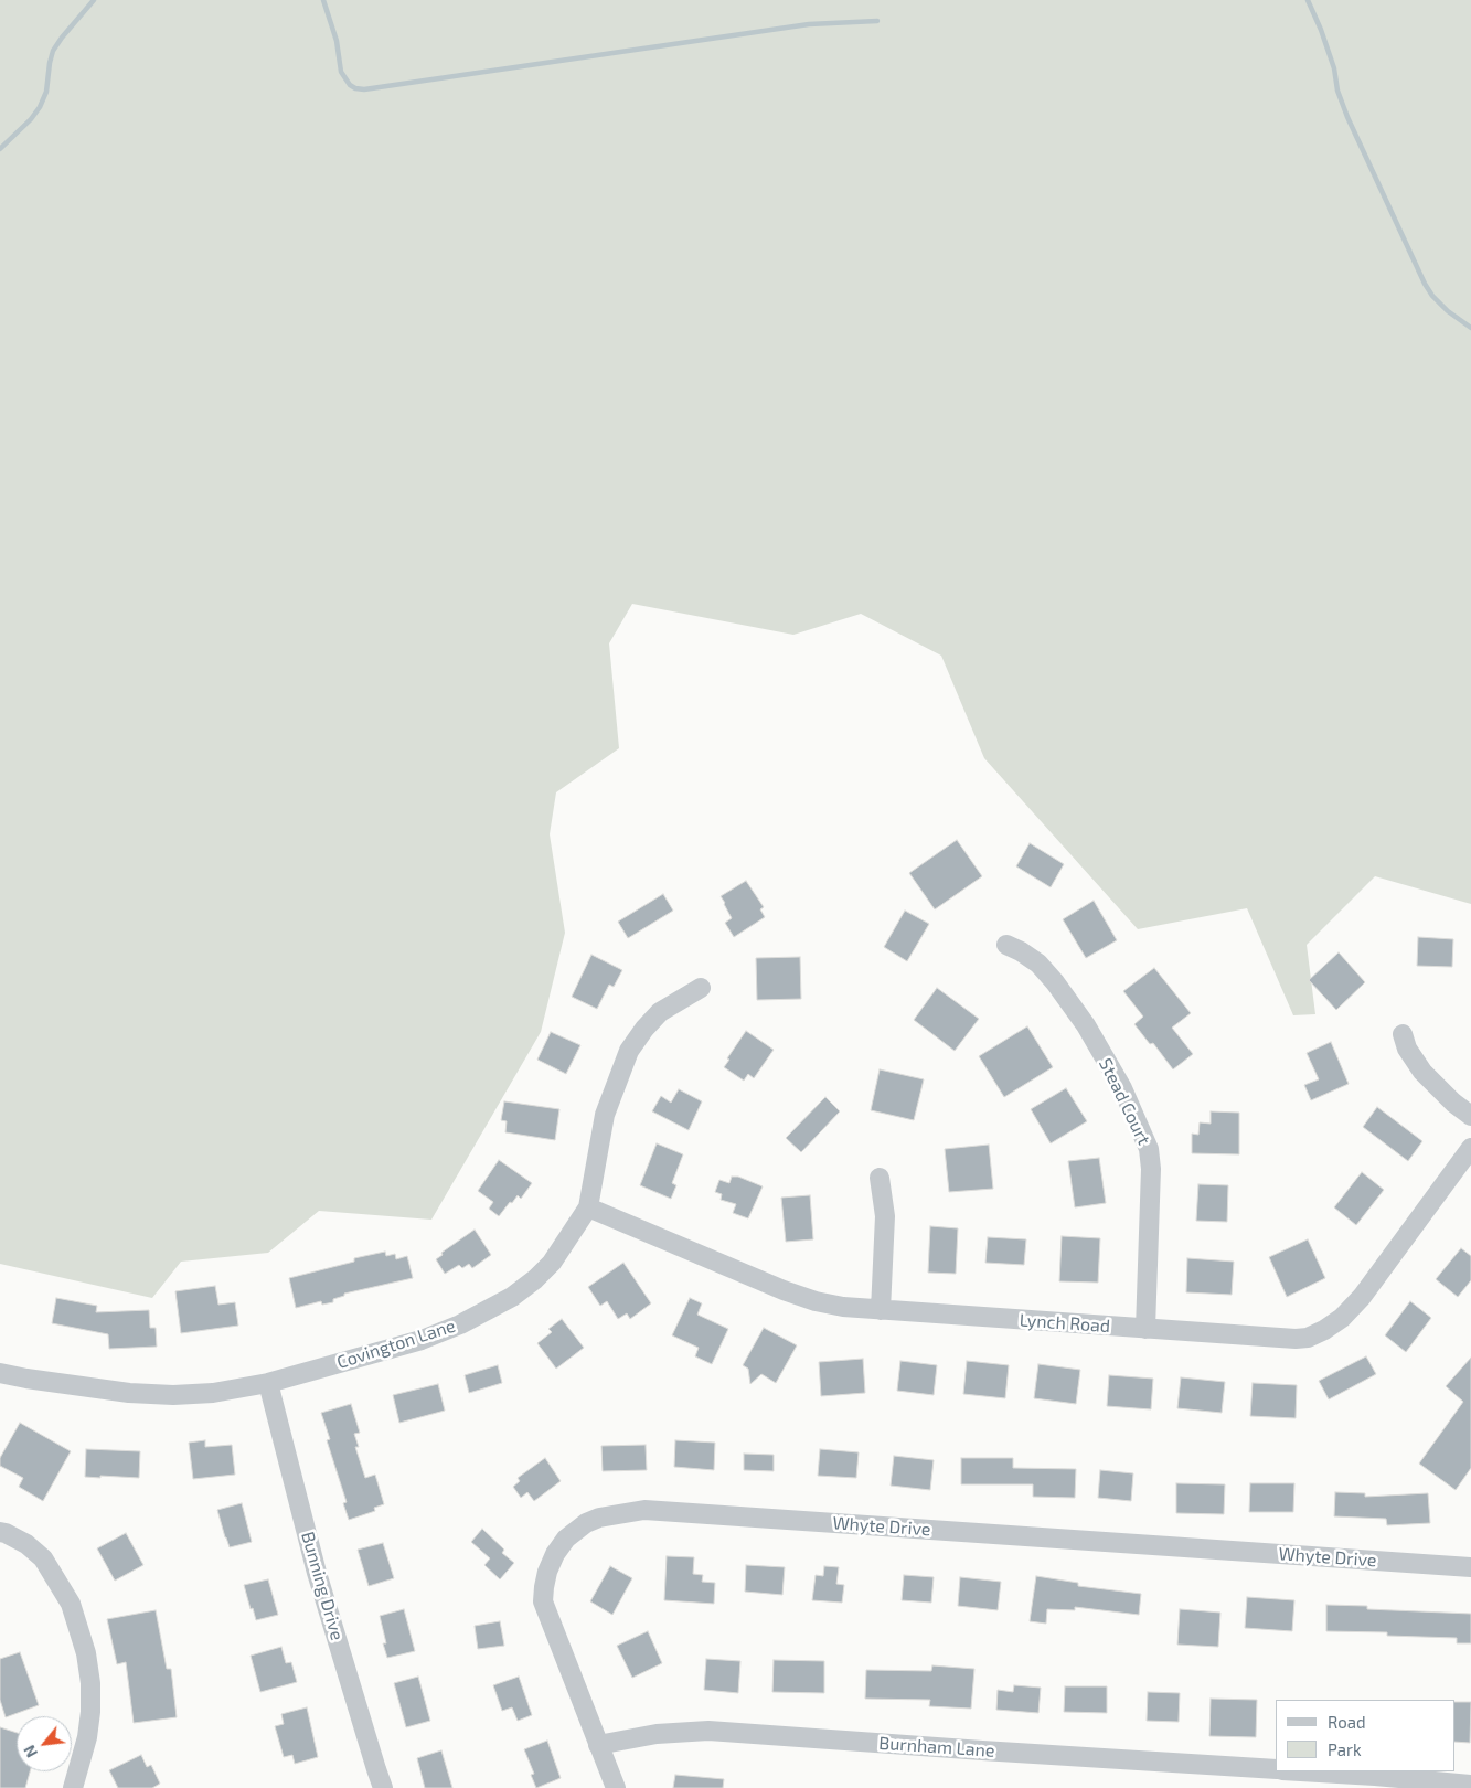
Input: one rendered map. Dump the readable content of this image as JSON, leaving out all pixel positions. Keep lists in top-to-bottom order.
{
  "streets": {
    "street": [
      "Stead Court",
      "Lynch Road",
      "Covington Lane",
      "Whyte Drive",
      "Bunning Drive",
      "Burnham Lane"
    ]
  },
  "crossings": [
    ["Stead Court", "Lynch Road"],
    ["Lynch Road", "Covington Lane"],
    ["Covington Lane", "Bunning Drive"],
    ["Whyte Drive", "Burnham Lane"]
  ],
  "legend": ["Road", "Park"],
  "north": "bottom left"
}
